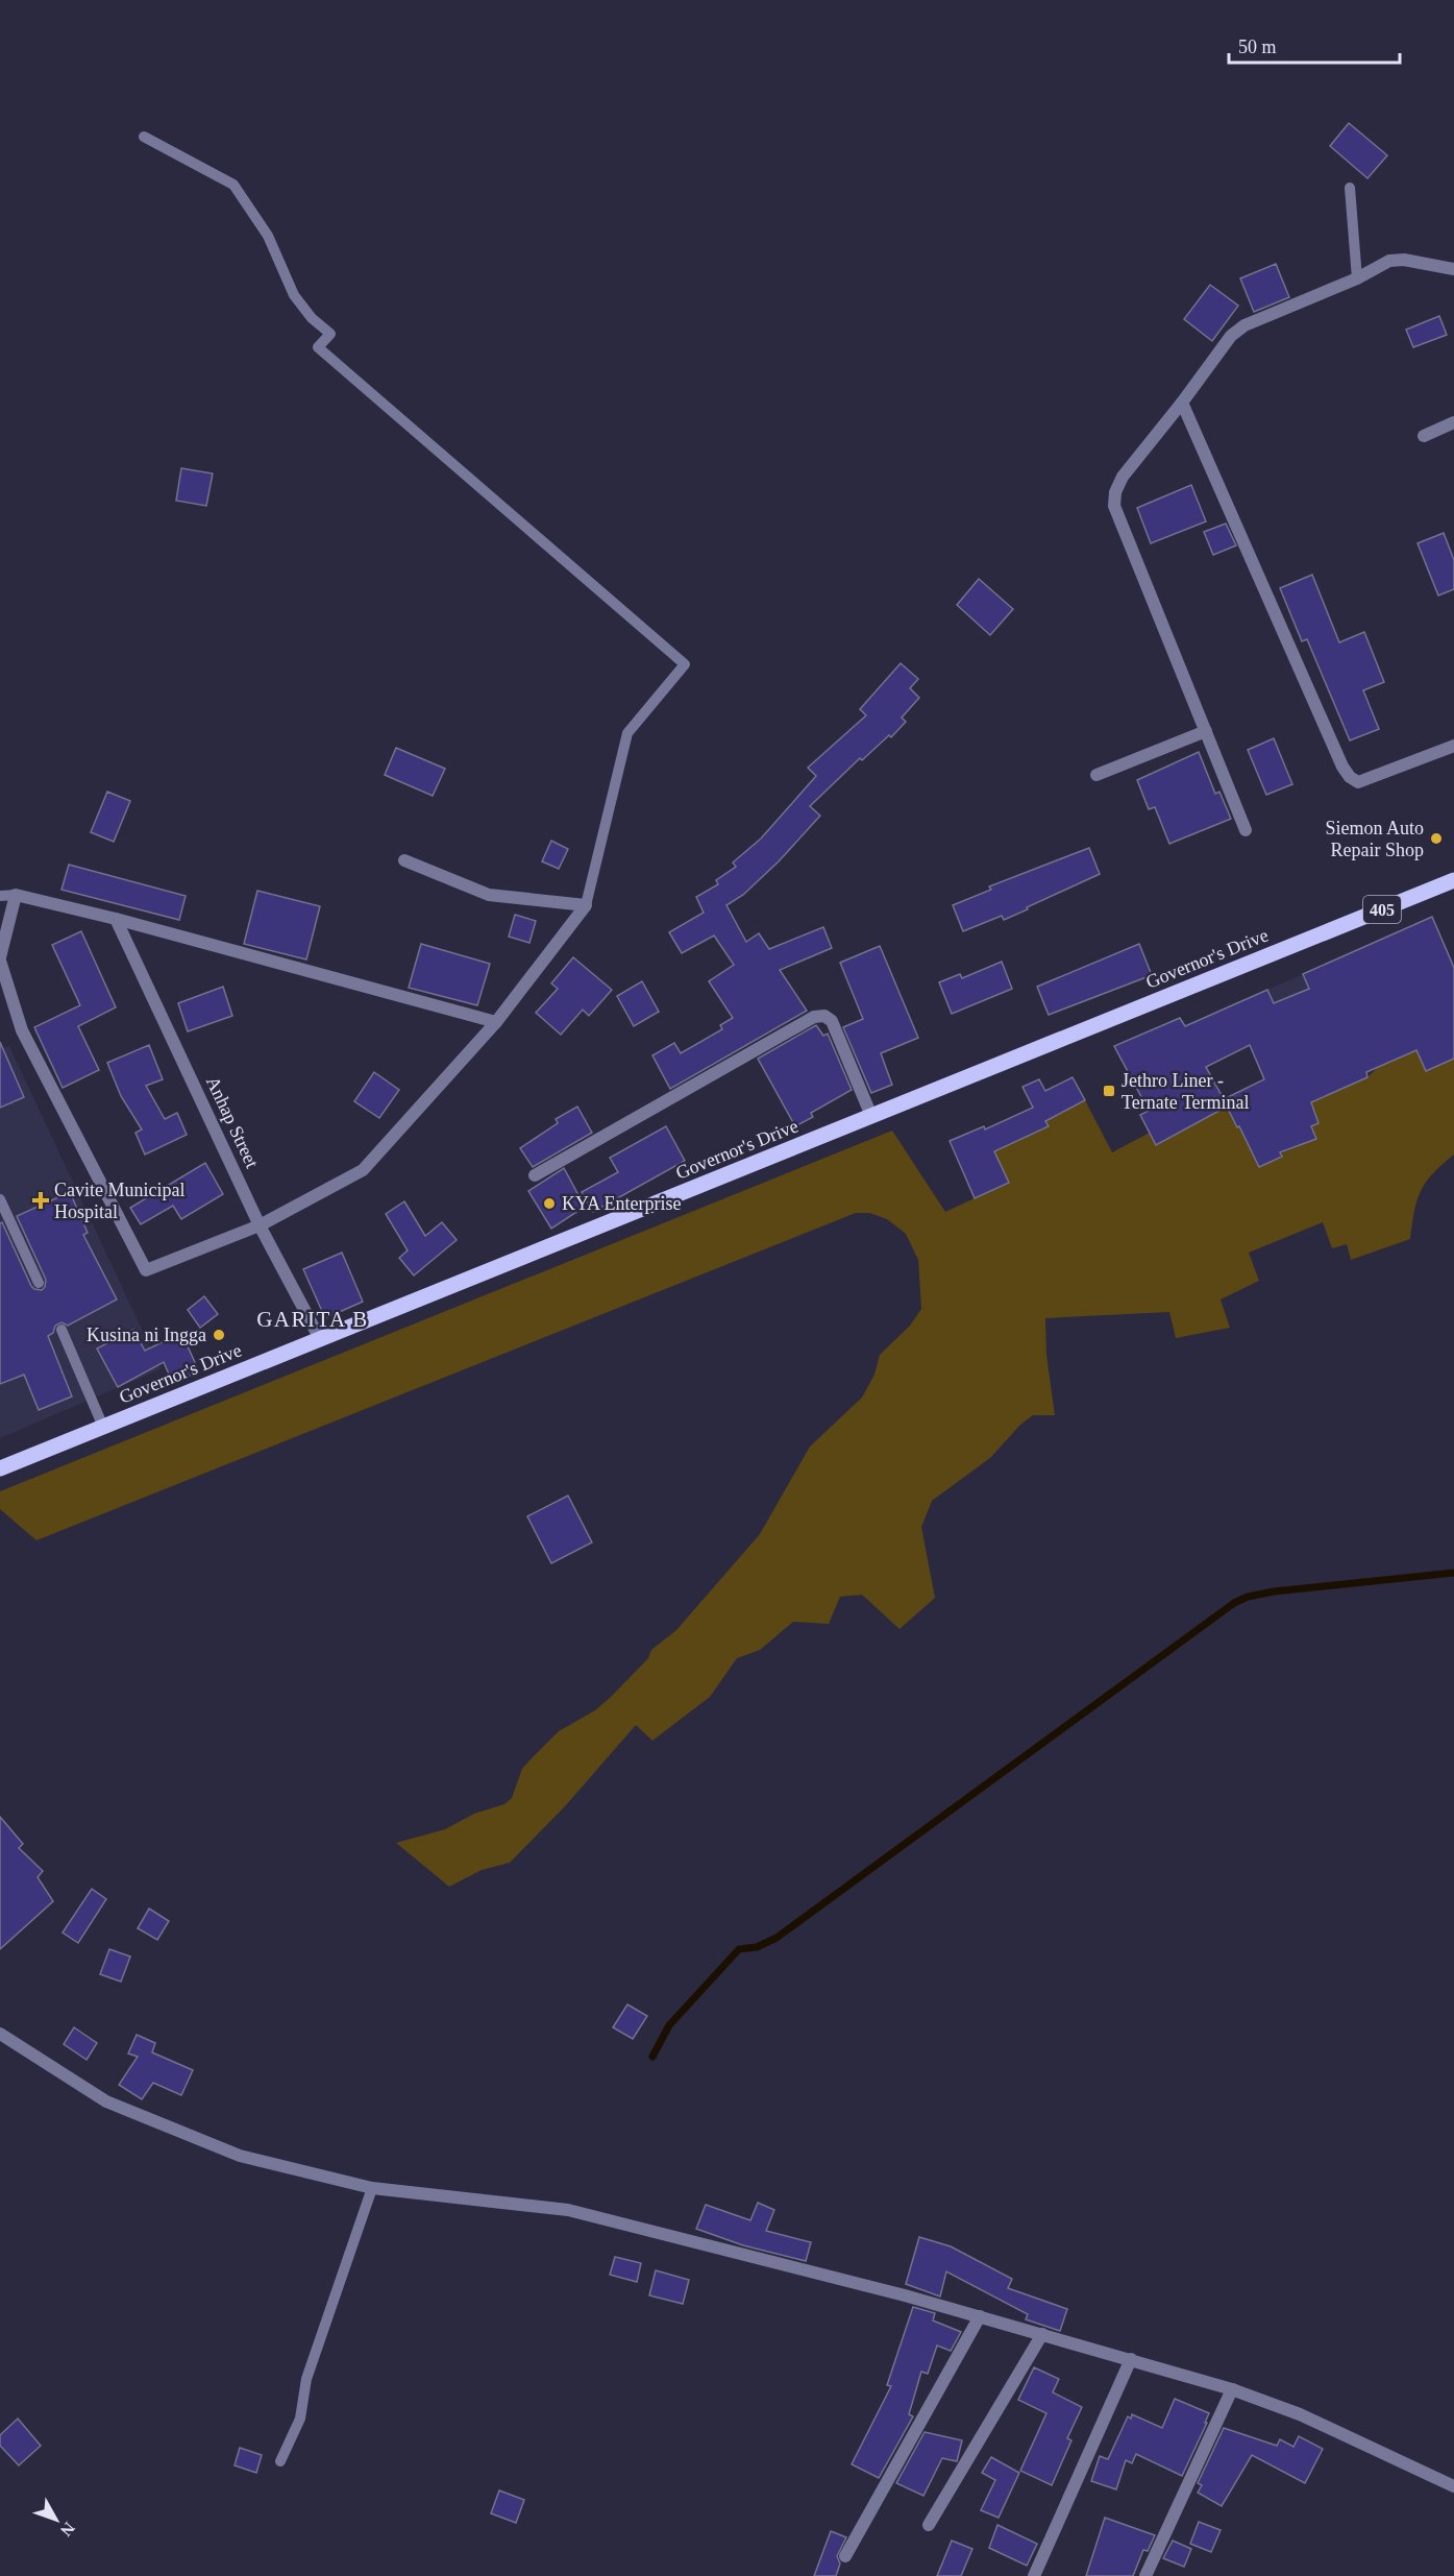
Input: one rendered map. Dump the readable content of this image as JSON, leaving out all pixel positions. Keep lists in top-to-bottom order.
{
  "streets": {
    "main road": ["405", "Governor's Drive"],
    "street": ["Anhap Street"]
  },
  "crossings": [
    ["Governor's Drive", "Anhap Street"]
  ],
  "districts": ["GARITA B"],
  "places": {
    "other": ["Siemon Auto Repair Shop", "KYA Enterprise", "Kusina ni Ingga"],
    "transit": ["Jethro Liner - Ternate Terminal"],
    "health": ["Cavite Municipal Hospital"]
  },
  "scale_bar": "50 m",
  "north": "bottom right"
}
